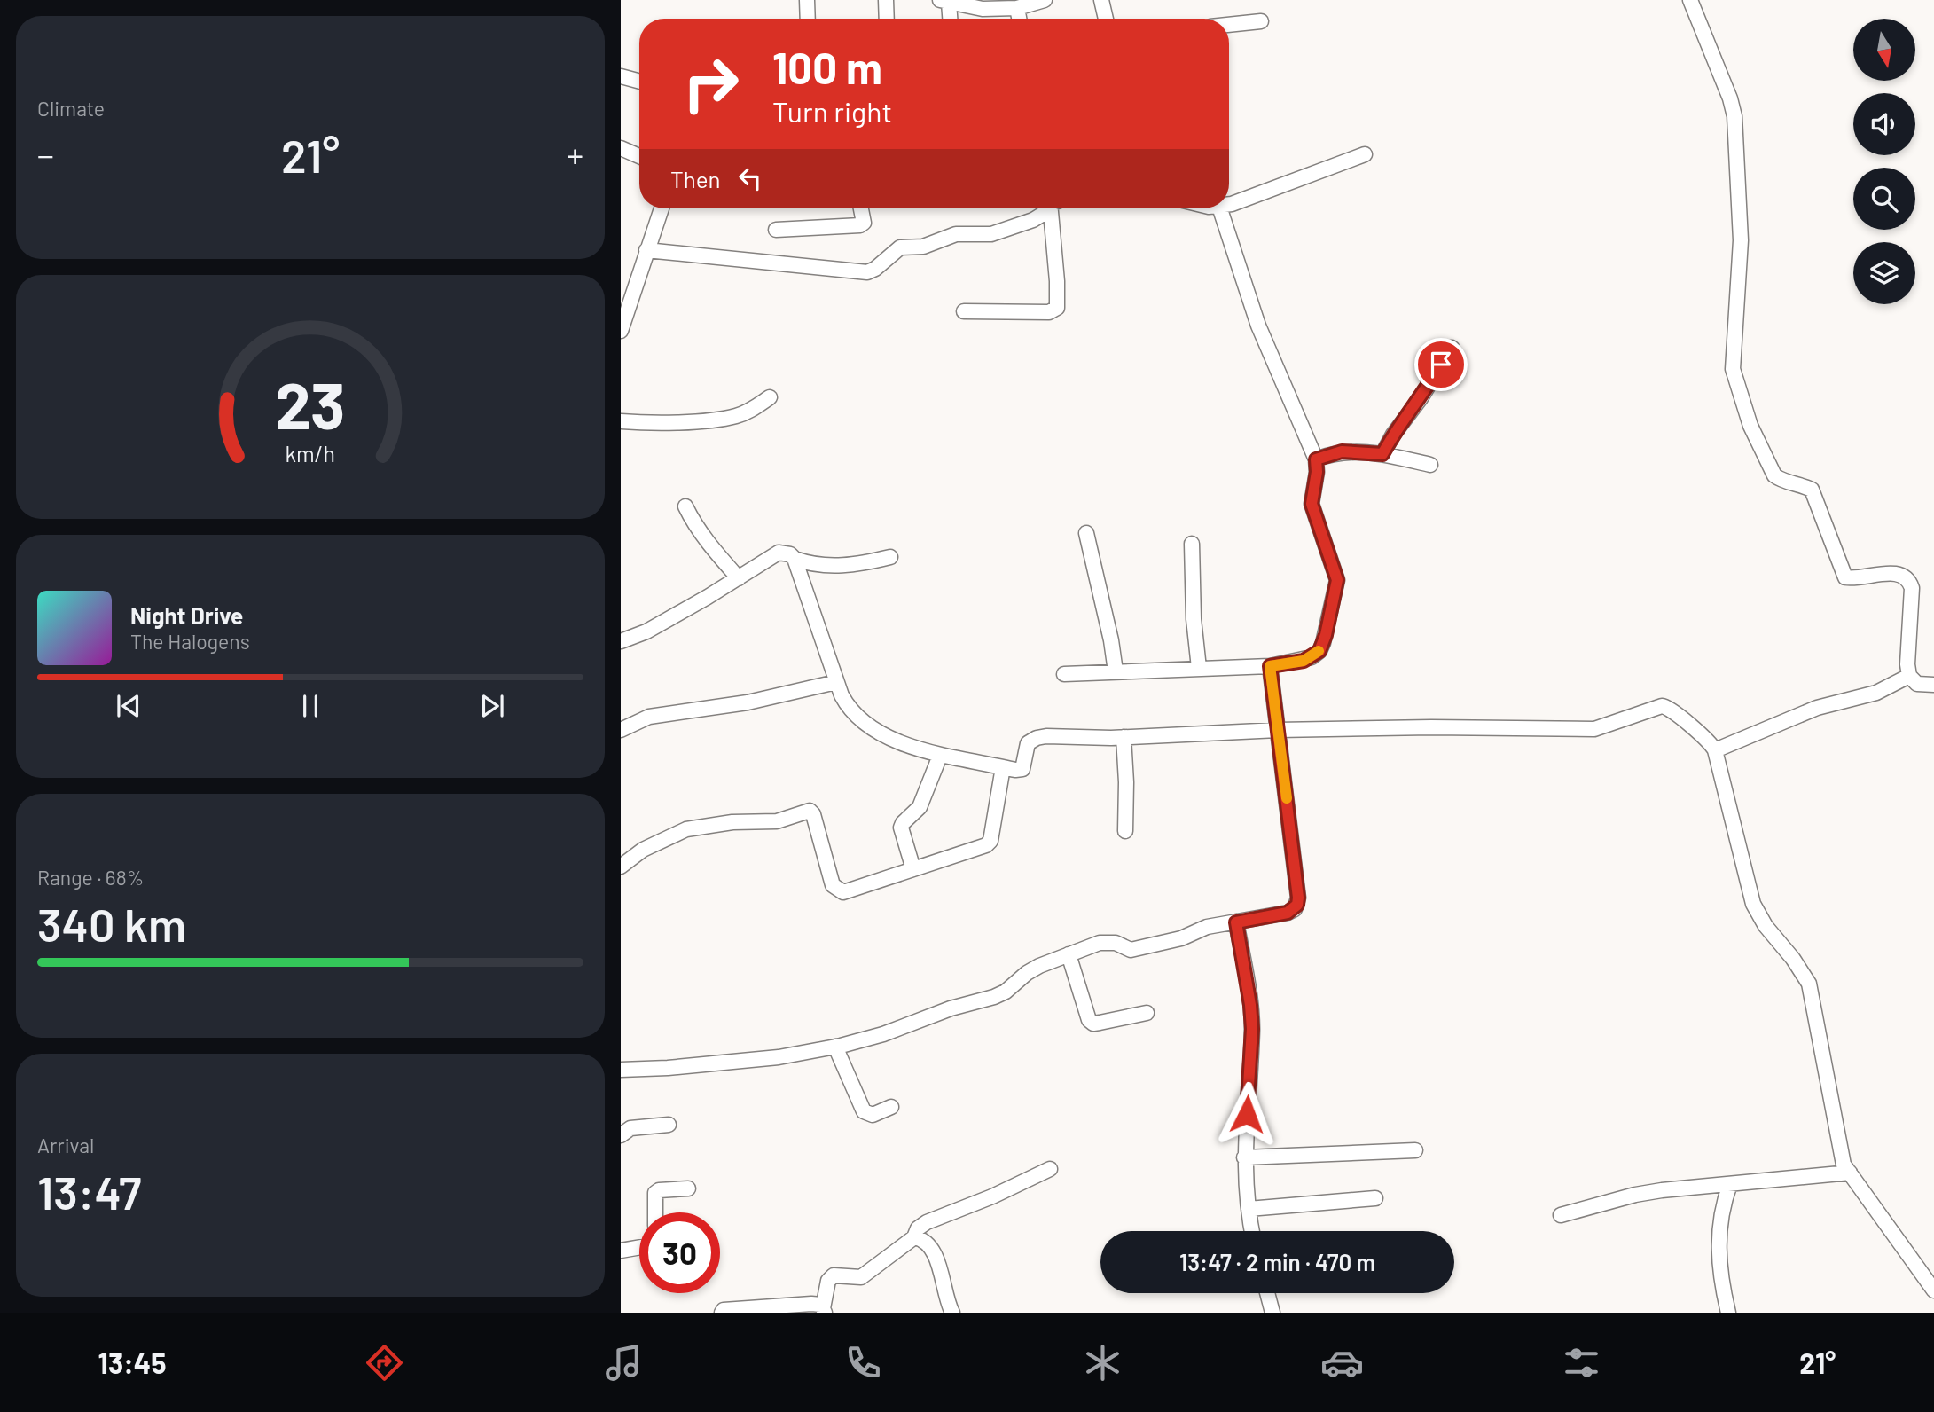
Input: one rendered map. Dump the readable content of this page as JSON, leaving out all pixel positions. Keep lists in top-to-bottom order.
{
  "north": "bottom",
  "page": {
    "tile": [
      "Climate",
      ["Range · 68%", "340 km"],
      ["Arrival", "13:47"]
    ],
    "turn": ["100 m", "Turn right"],
    "heat": ["−", "21°", "+"],
    "then": "Then",
    "song": ["Night Drive", "The Halogens"],
    "limit": "30",
    "trip": "13:47 · 2 min · 470 m",
    "tabs": ["13:45", "21°"],
    "gauge": ["23", "km/h"]
  }
}
